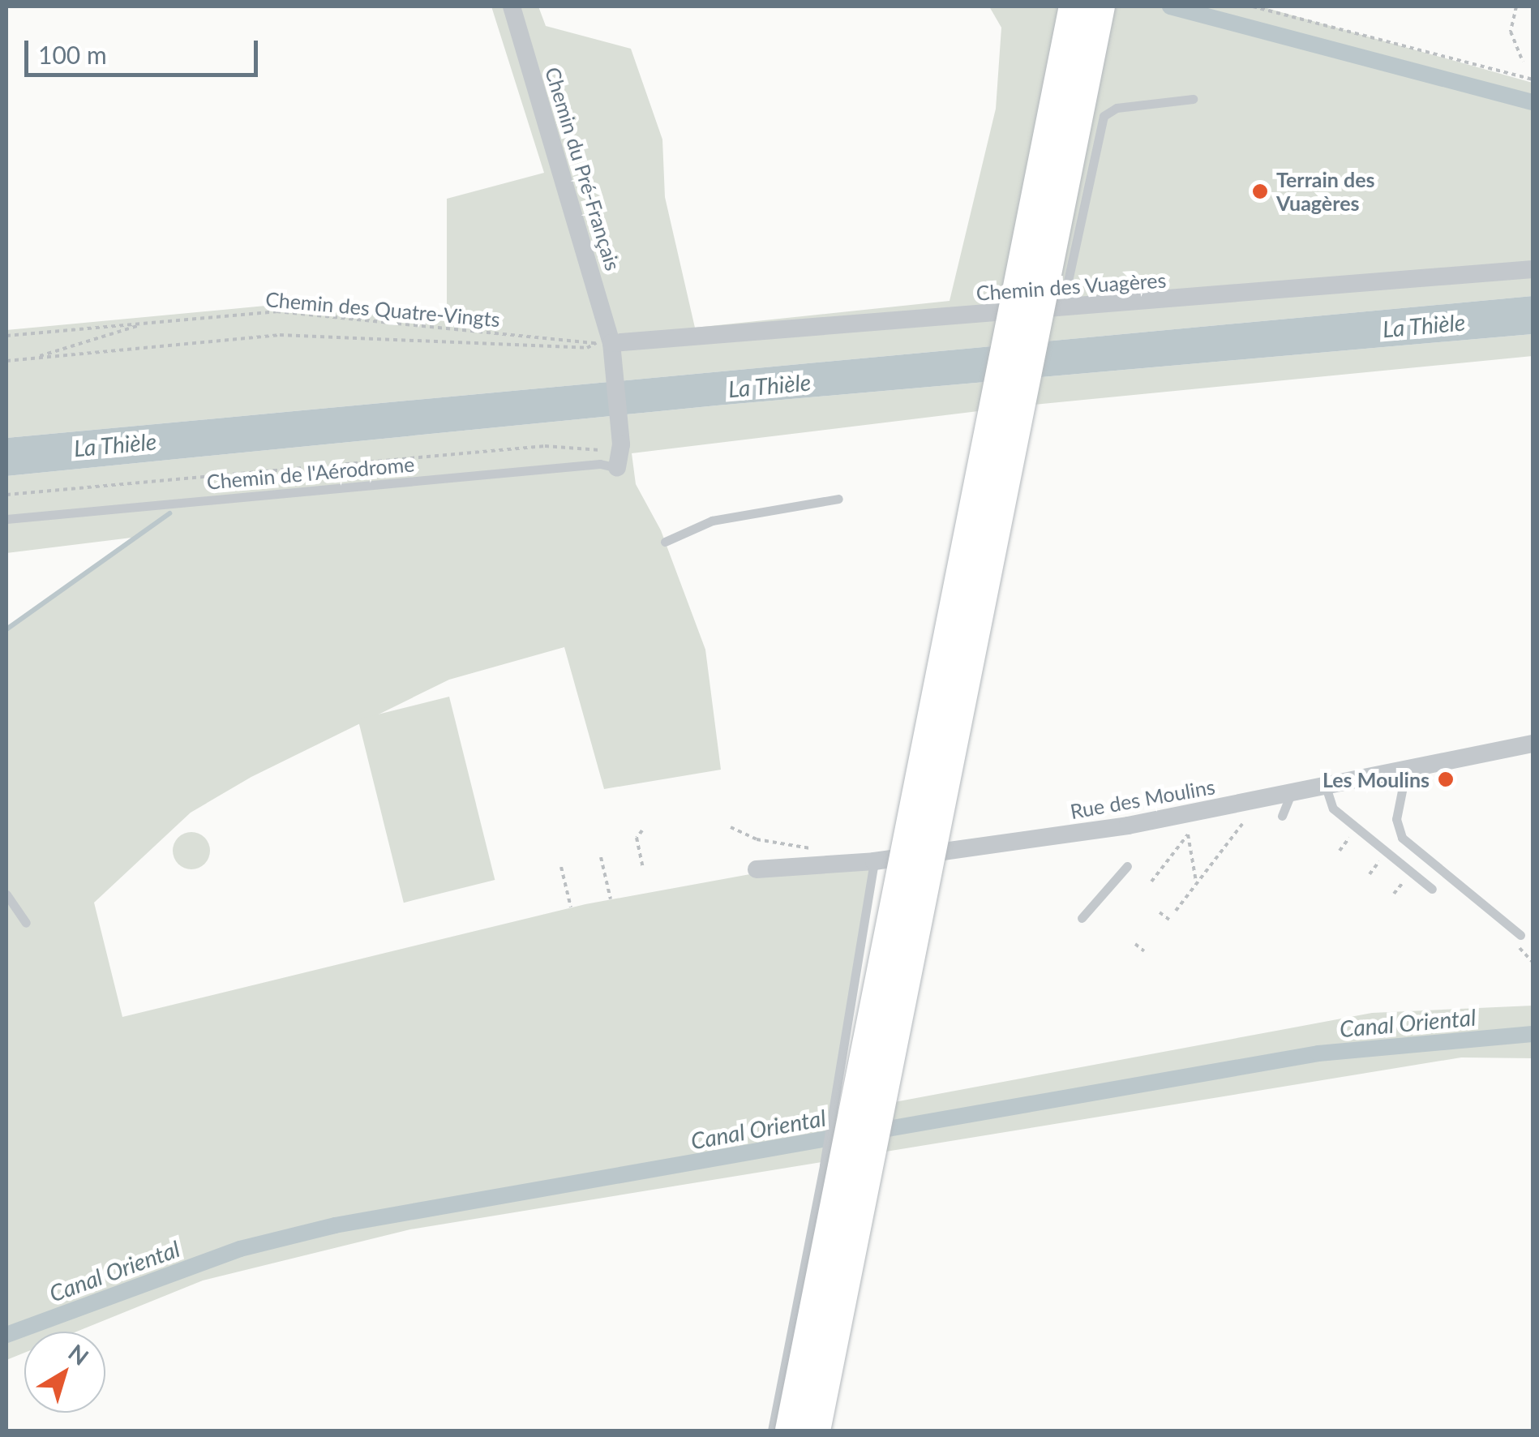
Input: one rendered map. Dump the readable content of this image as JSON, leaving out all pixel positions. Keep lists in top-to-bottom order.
{
  "streets": {
    "street": ["Chemin du Pré-Français", "Chemin des Vuagères", "Rue des Moulins"],
    "lane": ["Chemin de l'Aérodrome"],
    "path": ["Chemin des Quatre-Vingts"]
  },
  "crossings": [
    ["Chemin du Pré-Français", "Chemin des Vuagères"],
    ["Chemin du Pré-Français", "Chemin des Quatre-Vingts"],
    ["Chemin du Pré-Français", "Chemin de l'Aérodrome"],
    ["Chemin des Vuagères", "Chemin des Quatre-Vingts"]
  ],
  "water": ["La Thièle", "Canal Oriental"],
  "places": ["Terrain des Vuagères", "Les Moulins"],
  "scale_bar": "100 m",
  "north": "top right"
}
